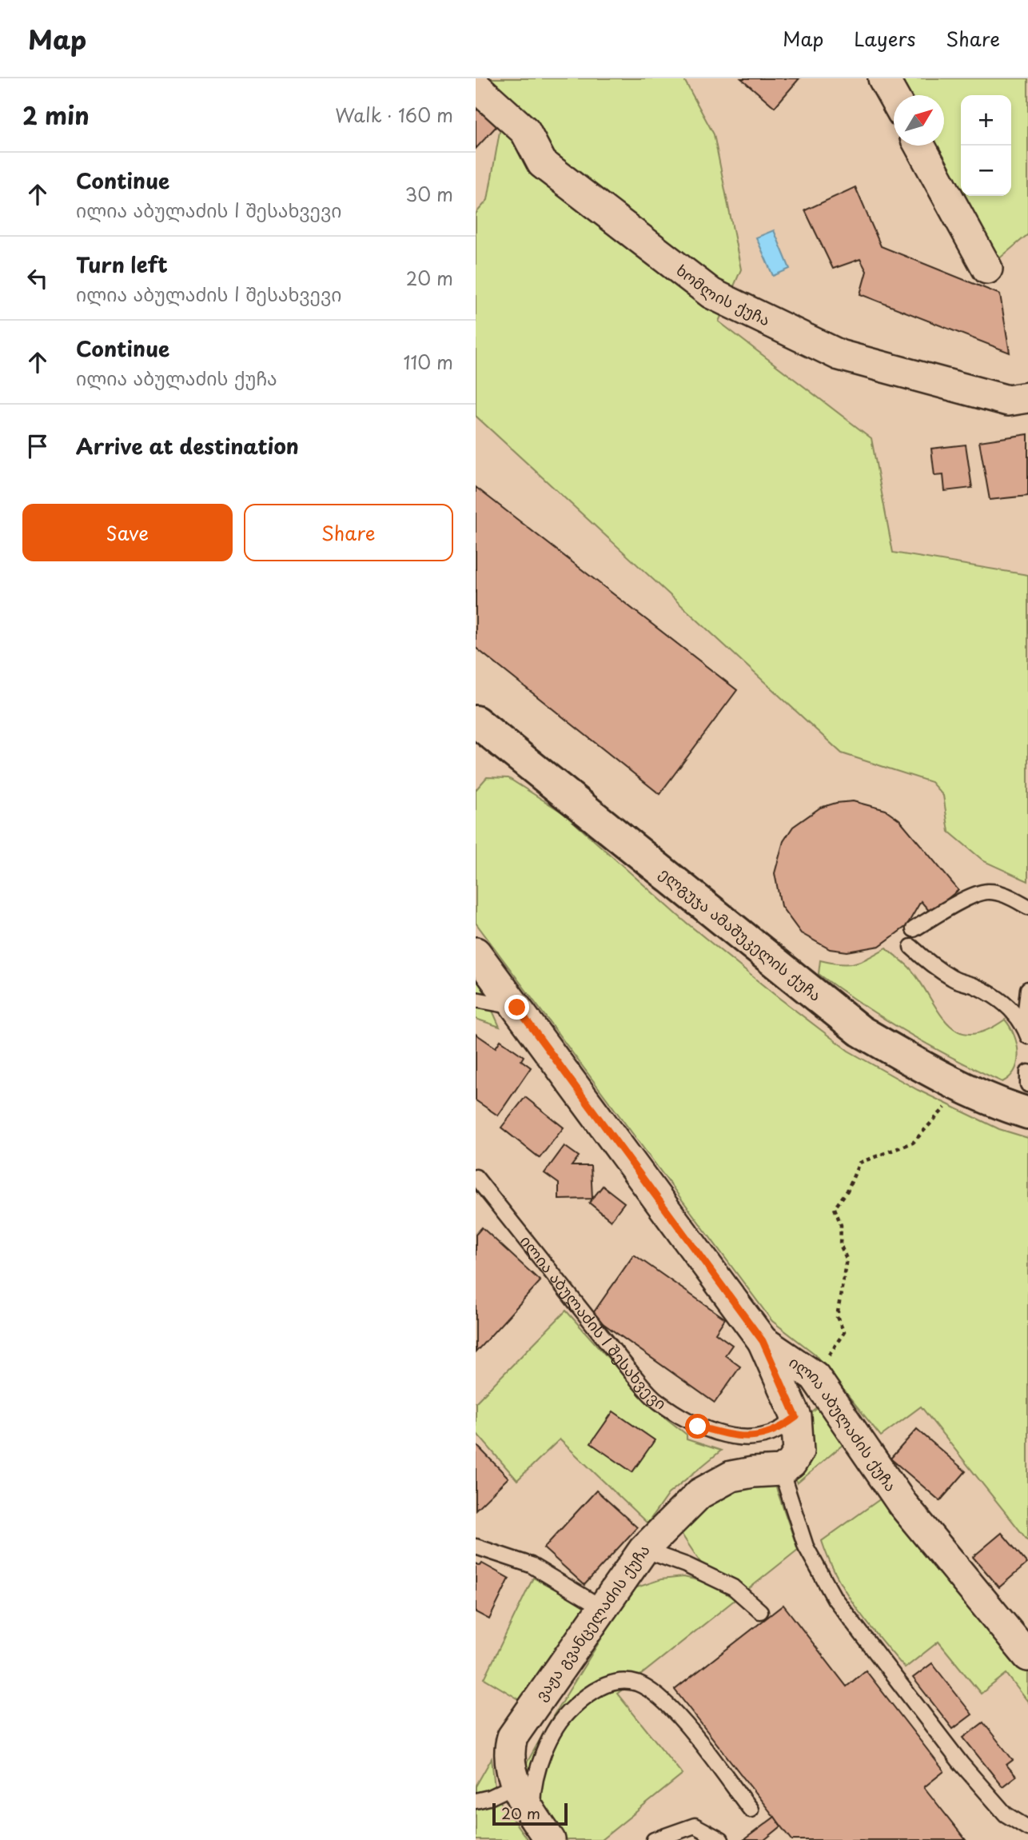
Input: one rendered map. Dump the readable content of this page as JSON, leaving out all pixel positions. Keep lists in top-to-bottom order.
{
  "streets": {
    "main road": ["ელგუჯა ამაშუკელის ქუჩა"],
    "street": ["ხომლის ქუჩა", "ილია აბულაძის ქუჩა", "ვაჟა გვანცელაძის ქუჩა"],
    "lane": ["ილია აბულაძის I შესახვევი"]
  },
  "scale_bar": "20 m",
  "north": "top right",
  "page": {
    "header": "Map",
    "nav": ["Map", "Layers", "Share"],
    "heading": ["2 min", "Walk · 160 m"],
    "map_buttons": ["+", "−"],
    "list": [
      ["Continue", "ილია აბულაძის I შესახვევი", "30 m"],
      ["Turn left", "ილია აბულაძის I შესახვევი", "20 m"],
      ["Continue", "ილია აბულაძის ქუჩა", "110 m"],
      "Arrive at destination"
    ],
    "buttons": ["Save", "Share"],
    "scale": "20 m"
  }
}
